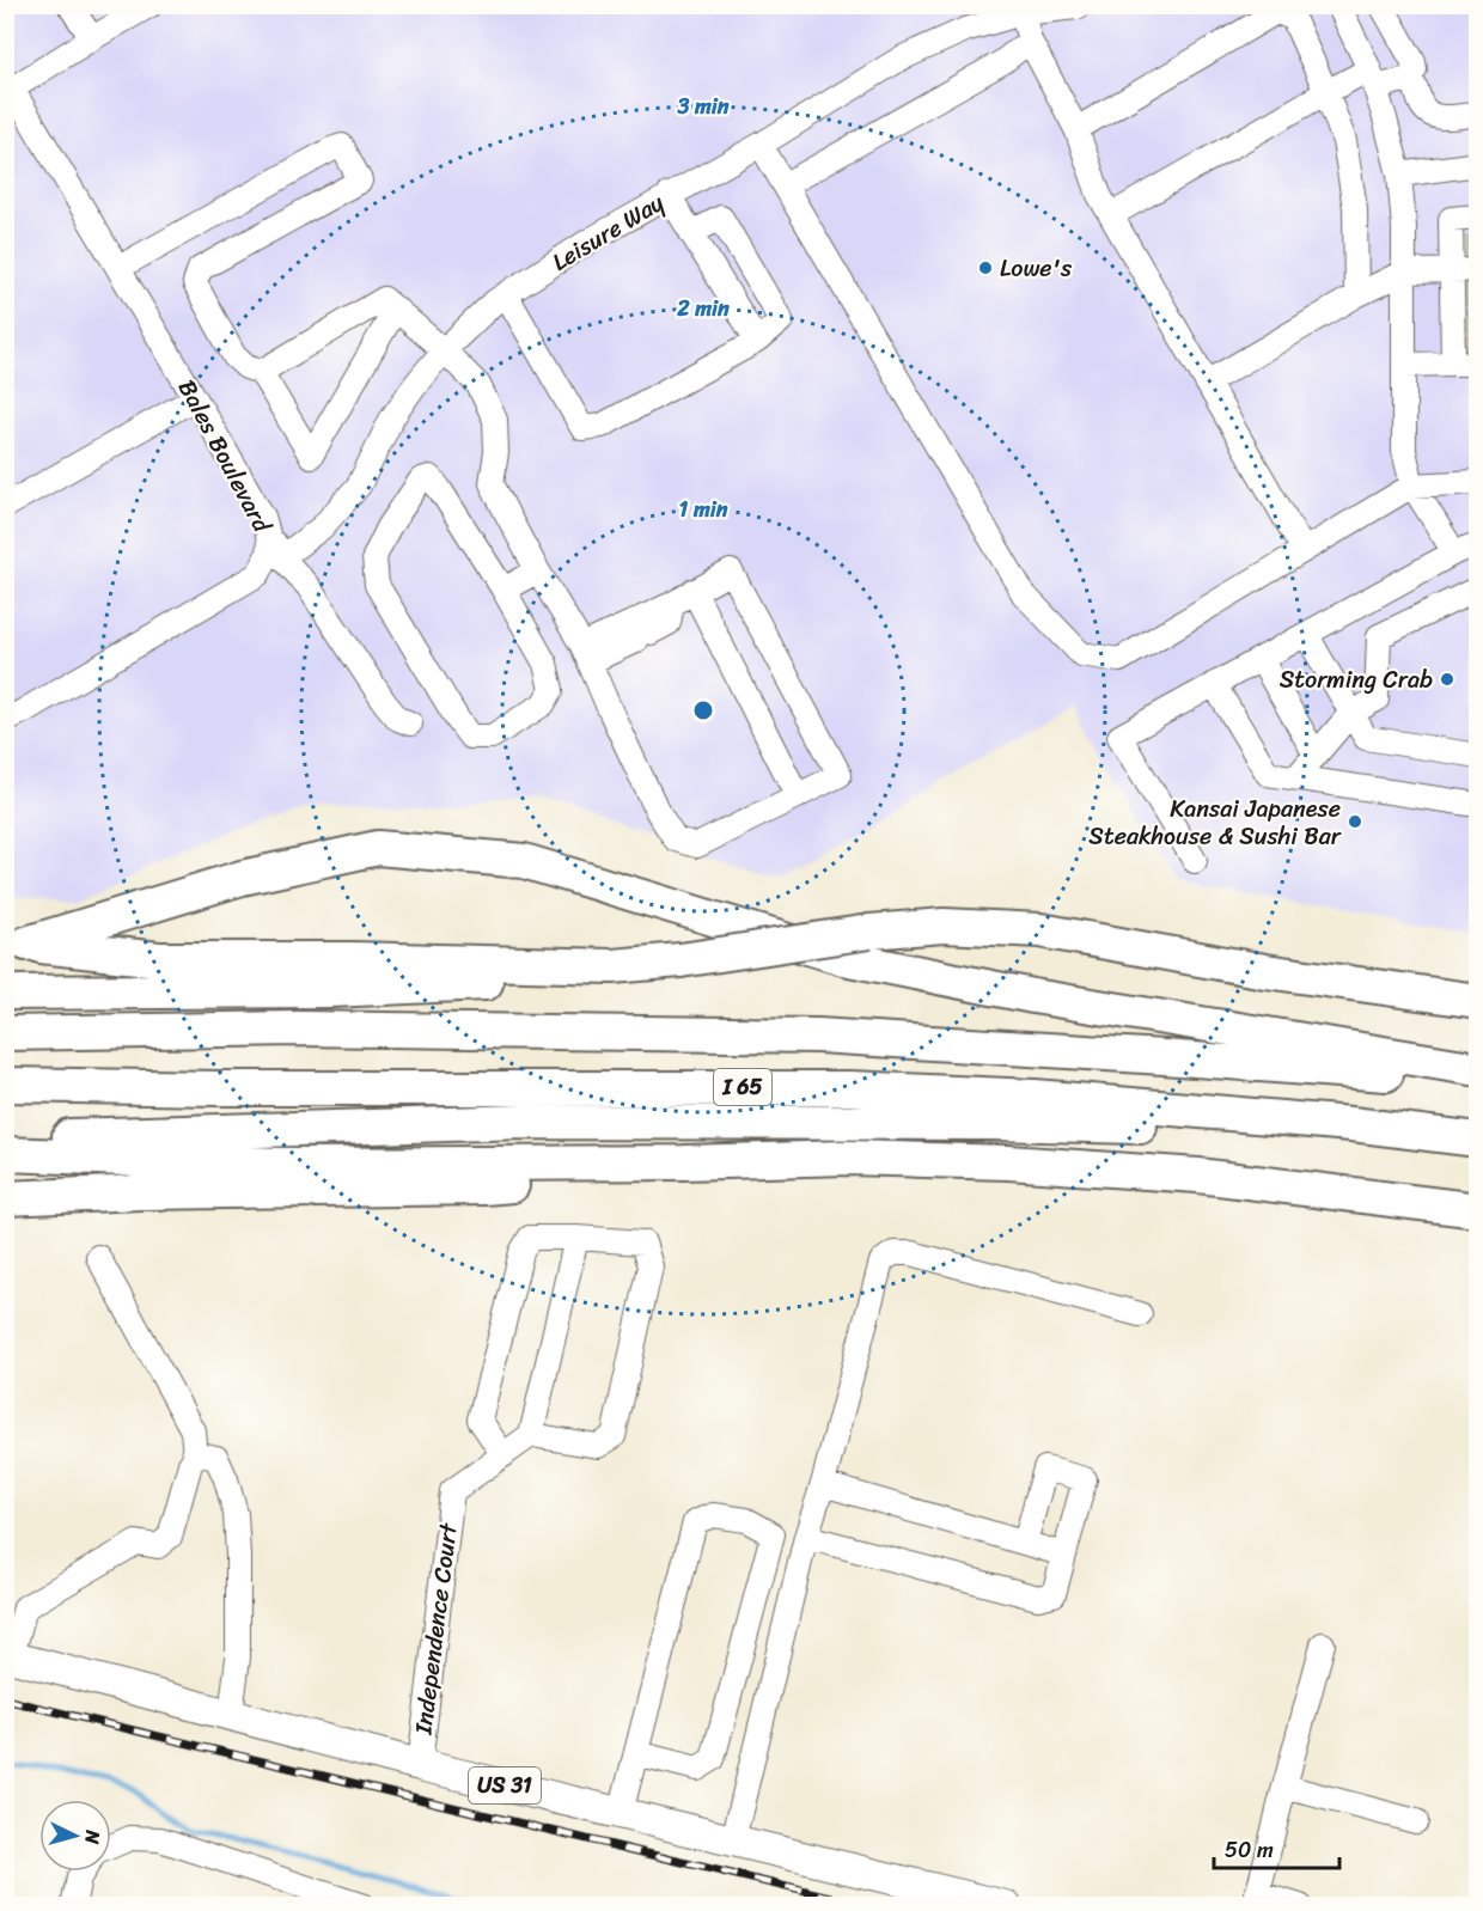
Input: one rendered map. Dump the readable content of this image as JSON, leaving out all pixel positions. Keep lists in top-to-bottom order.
{
  "streets": {
    "highway": ["I 65"],
    "main road": ["US 31"],
    "street": ["Leisure Way", "Bales Boulevard", "Independence Court"]
  },
  "crossings": [
    ["Independence Court", "US 31"]
  ],
  "places": ["Lowe's", "Storming Crab", "Kansai Japanese Steakhouse & Sushi Bar"],
  "scale_bar": "50 m",
  "north": "right",
  "rings": ["3 min", "2 min", "1 min"]
}
